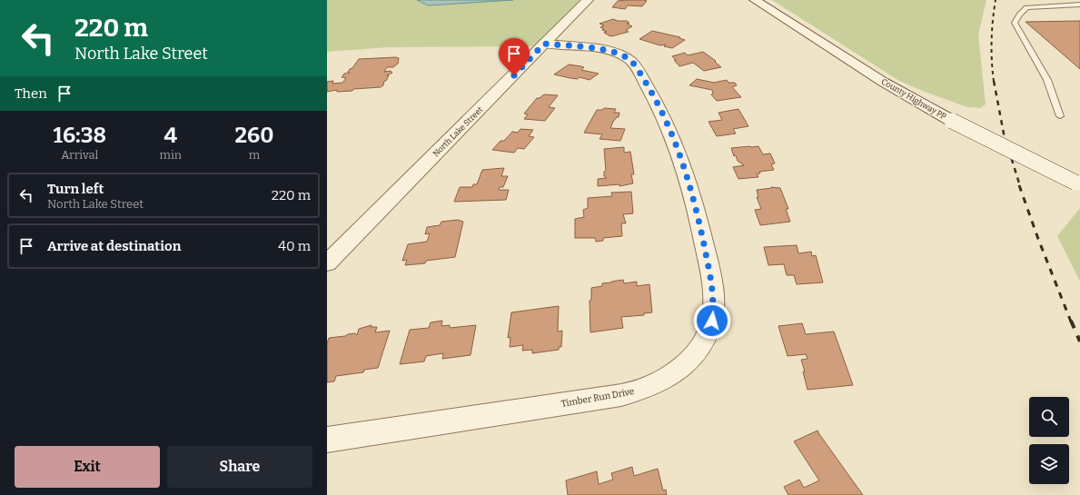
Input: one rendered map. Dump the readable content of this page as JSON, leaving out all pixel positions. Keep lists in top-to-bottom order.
{
  "streets": {
    "street": ["County Highway PP", "North Lake Street", "Timber Run Drive"]
  },
  "crossings": [
    ["North Lake Street", "Timber Run Drive"]
  ],
  "page": {
    "turn": ["220 m", "North Lake Street"],
    "then": "Then",
    "eta": [
      "16:38",
      "Arrival",
      "4",
      "min",
      "260",
      "m"
    ],
    "list": [
      {
        "name": "Turn left",
        "note": "North Lake Street",
        "value": "220 m"
      },
      {
        "name": "Arrive at destination",
        "value": "40 m"
      }
    ],
    "buttons": ["Exit", "Share"]
  }
}
